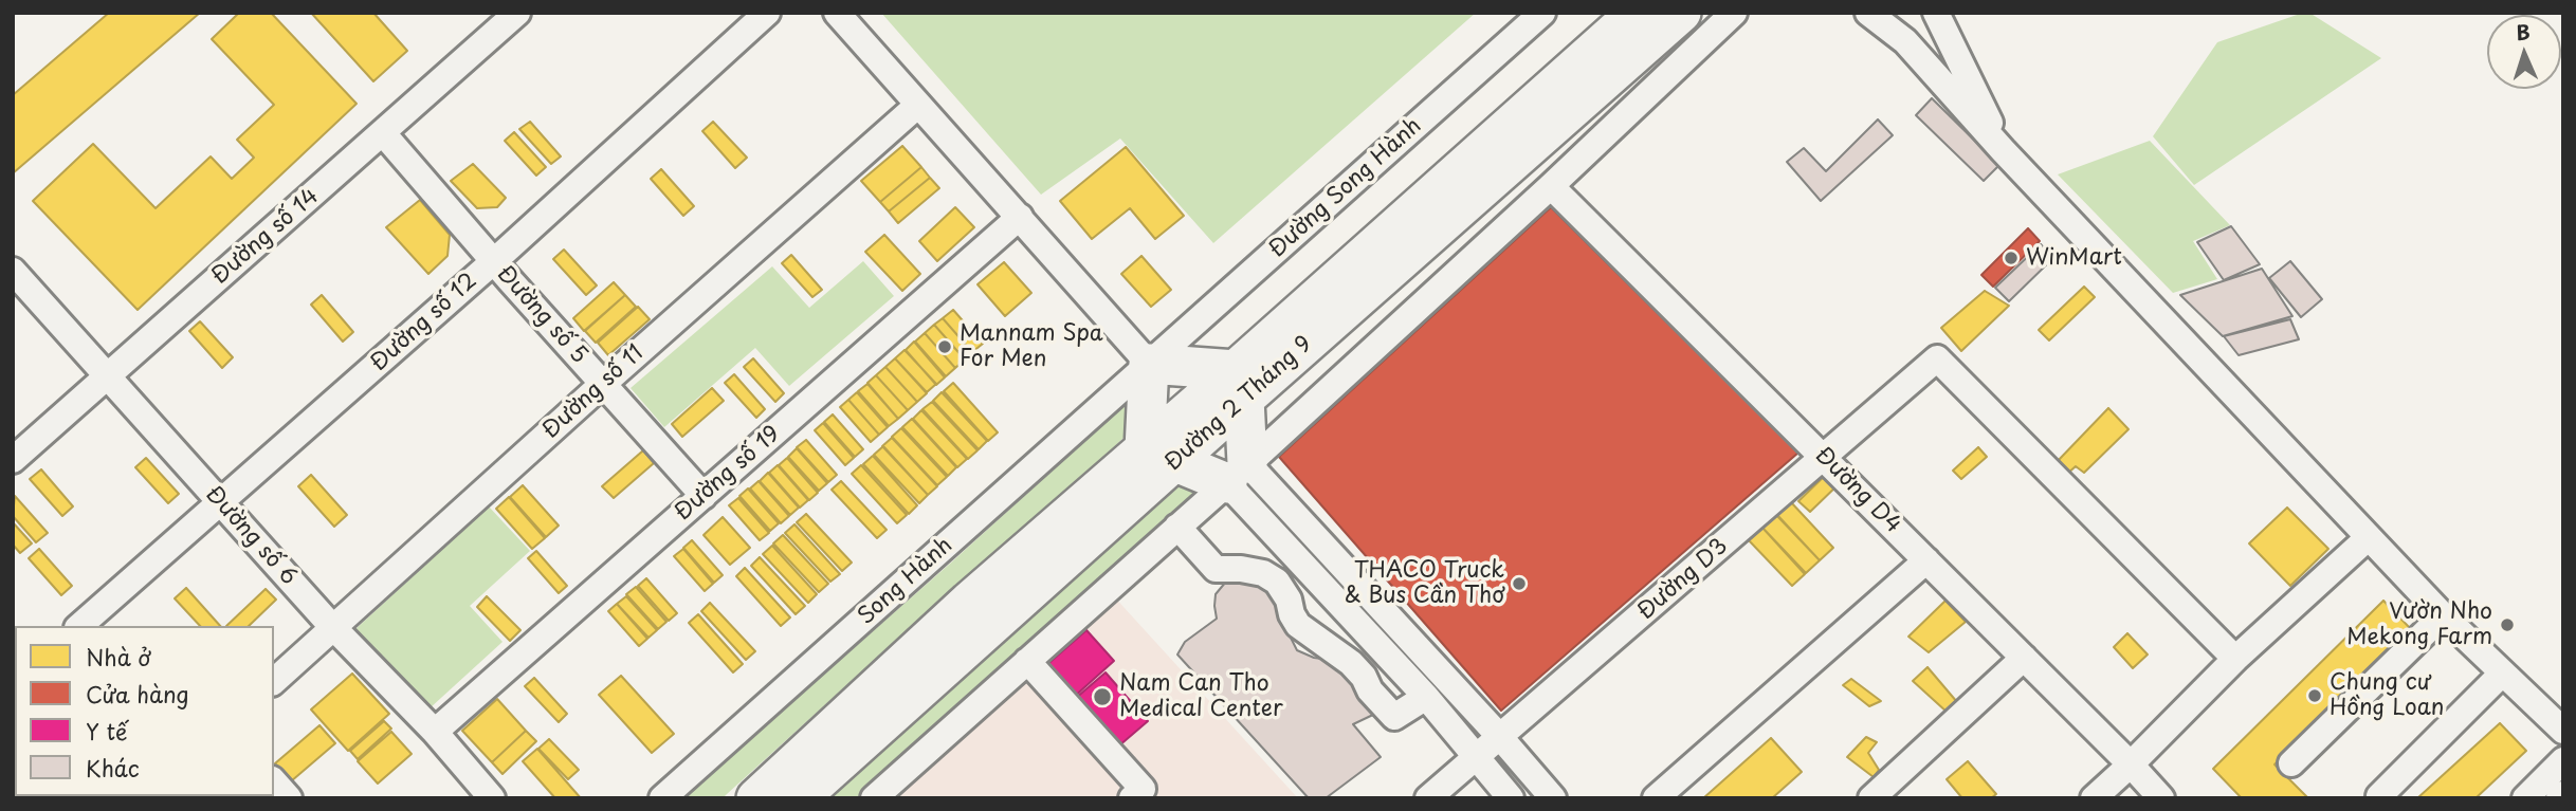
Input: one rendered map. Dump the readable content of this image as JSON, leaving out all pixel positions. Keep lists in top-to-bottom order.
{
  "streets": {
    "highway": ["Đường 2 Tháng 9"],
    "street": [
      "Đường Song Hành",
      "Đường số 14",
      "Đường số 5",
      "Đường số 12",
      "Đường số 11",
      "Đường số 19",
      "Đường D4",
      "Đường số 6",
      "Đường D3",
      "Song Hành"
    ]
  },
  "crossings": [
    ["Đường Song Hành", "Song Hành"],
    ["Đường số 14", "Đường số 5"],
    ["Đường số 14", "Đường số 6"],
    ["Đường số 5", "Đường số 12"],
    ["Đường số 5", "Đường số 11"],
    ["Đường số 5", "Đường số 19"],
    ["Đường số 12", "Đường số 6"],
    ["Đường số 11", "Đường số 6"],
    ["Đường số 19", "Đường số 6"],
    ["Đường D4", "Đường D3"]
  ],
  "places": [
    "WinMart",
    "Mannam Spa For Men",
    "THACO Truck & Bus Cần Thơ",
    "Vườn Nho Mekong Farm",
    "Chung cư Hồng Loan",
    "Nam Can Tho Medical Center"
  ],
  "legend": [
    "Nhà ở",
    "Cửa hàng",
    "Y tế",
    "Khác"
  ],
  "north": "top"
}
